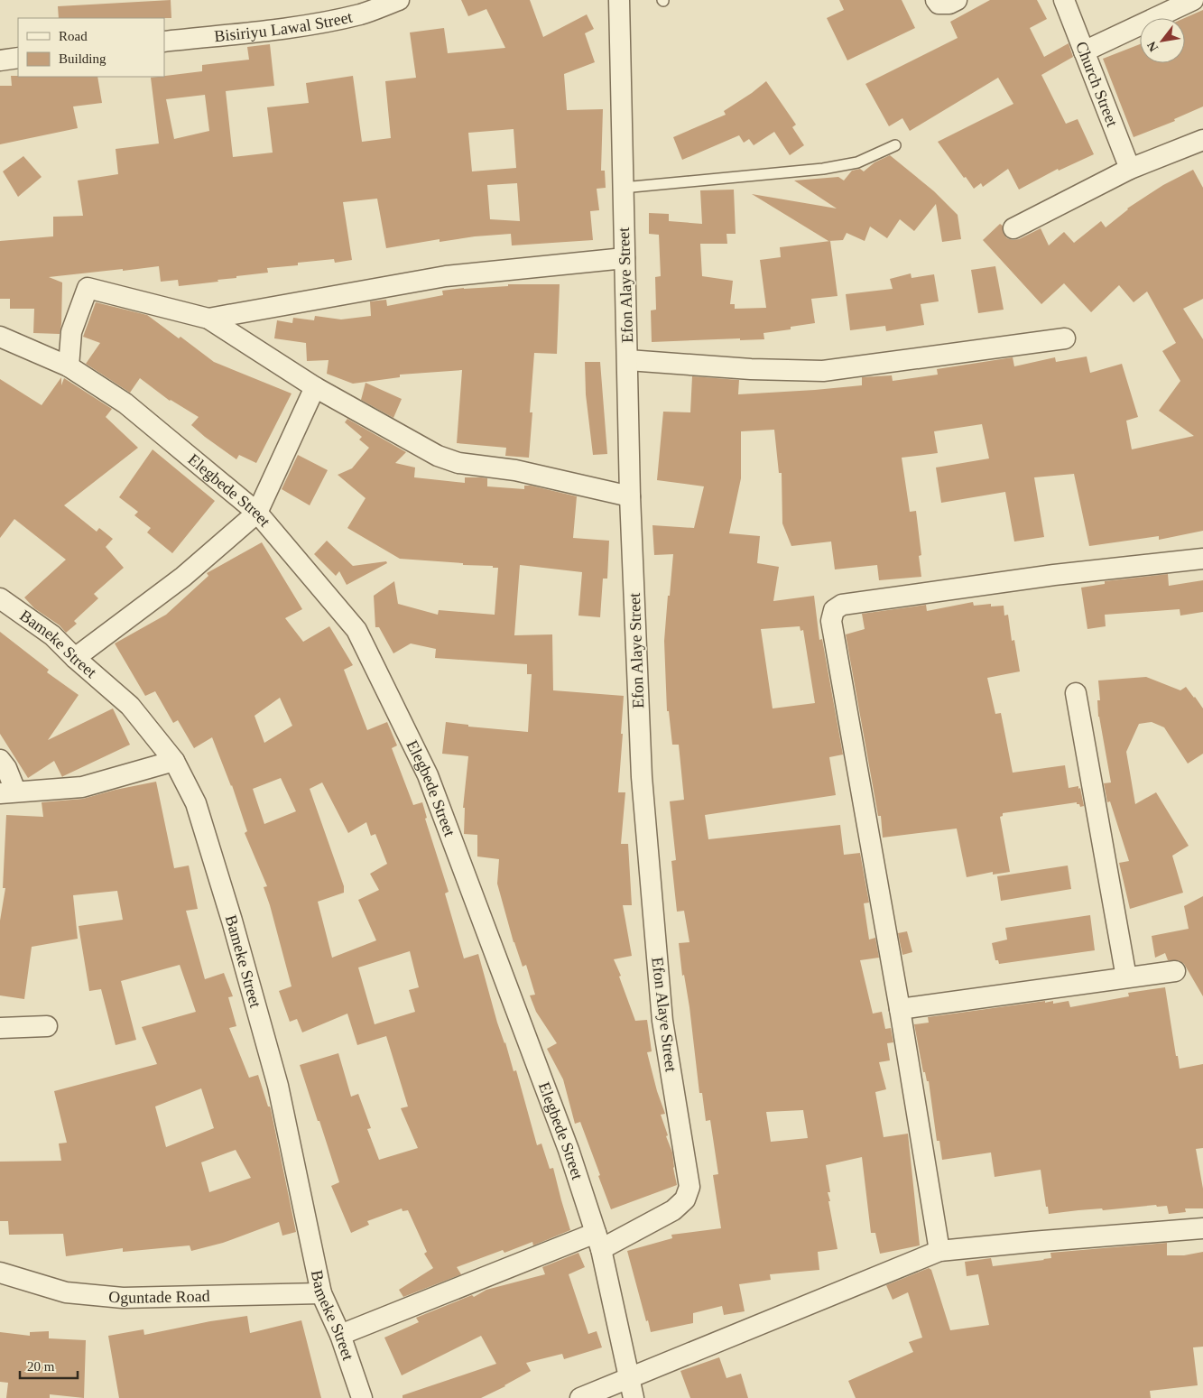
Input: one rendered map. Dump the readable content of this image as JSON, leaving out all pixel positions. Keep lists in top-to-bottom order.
{
  "streets": {
    "street": [
      "Bisiriyu Lawal Street",
      "Church Street",
      "Efon Alaye Street",
      "Elegbede Street",
      "Bameke Street",
      "Oguntade Road"
    ]
  },
  "crossings": [
    ["Efon Alaye Street", "Elegbede Street"],
    ["Efon Alaye Street", "Bameke Street"],
    ["Bameke Street", "Oguntade Road"]
  ],
  "legend": ["Road", "Building"],
  "scale_bar": "20 m",
  "north": "bottom left"
}
